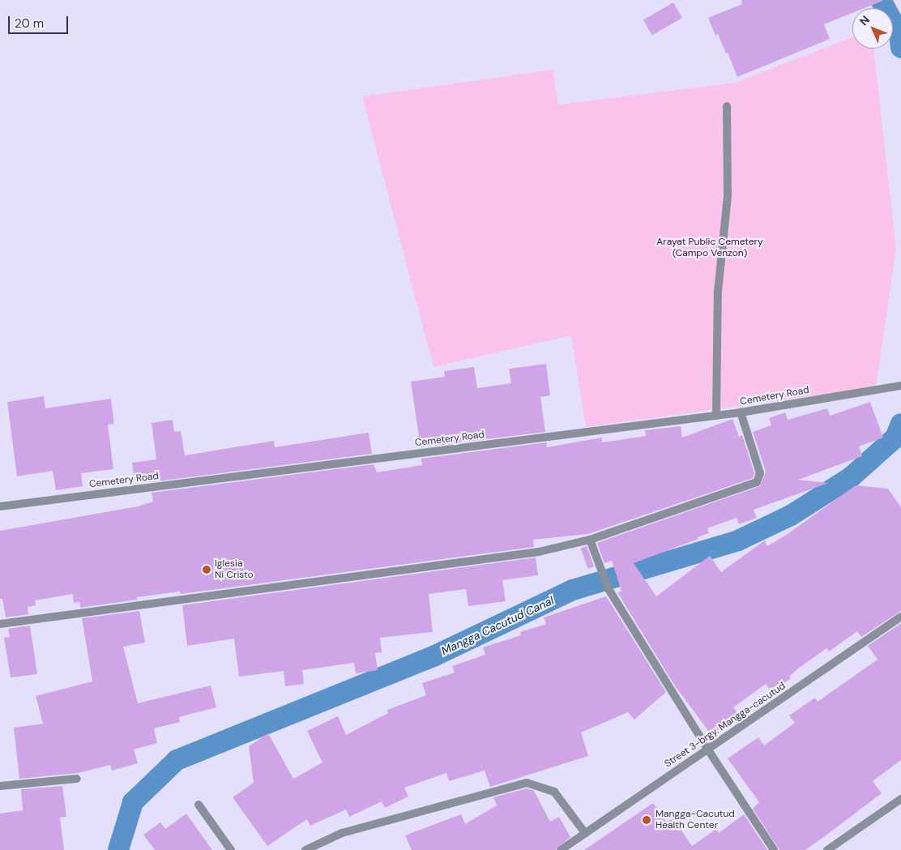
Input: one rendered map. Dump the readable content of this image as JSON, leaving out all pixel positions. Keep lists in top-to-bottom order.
{
  "streets": {
    "street": ["Cemetery Road", "Street 3-brgy. Mangga-cacutud"]
  },
  "water": ["Mangga Cacutud Canal"],
  "parks": ["Arayat Public Cemetery (Campo Venzon)"],
  "places": ["Iglesia Ni Cristo", "Mangga-Cacutud Health Center"],
  "scale_bar": "20 m",
  "north": "top left"
}
